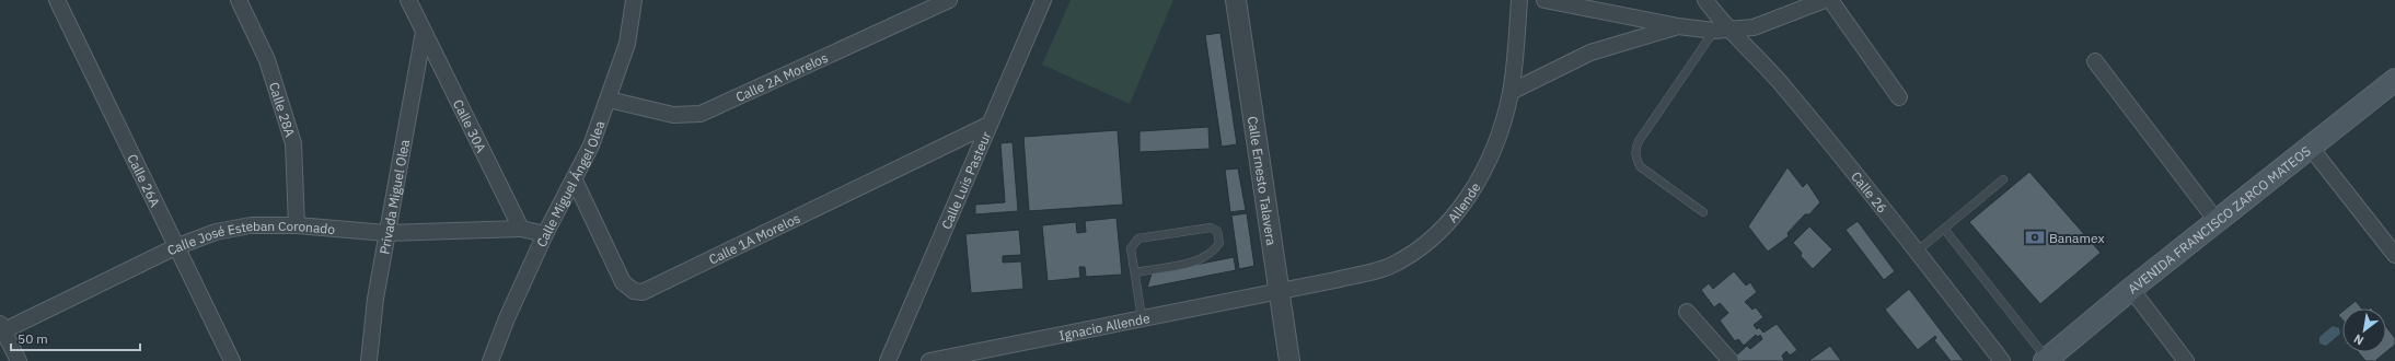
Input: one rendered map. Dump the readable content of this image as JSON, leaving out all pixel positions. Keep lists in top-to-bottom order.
{
  "streets": {
    "main road": ["AVENIDA FRANCISCO ZARCO MATEOS"],
    "street": [
      "Calle 2A Morelos",
      "Calle 28A",
      "Calle 30A",
      "Calle 26A",
      "Calle Luis Pasteur",
      "Calle Ernesto Talavera",
      "Calle Miguel Ángel Olea",
      "Calle 26",
      "Privada Miguel Olea",
      "Allende",
      "Calle 1A Morelos",
      "Calle José Esteban Coronado",
      "Ignacio Allende"
    ]
  },
  "crossings": [
    ["Calle 2A Morelos", "Calle Miguel Ángel Olea"],
    ["Calle 28A", "Calle José Esteban Coronado"],
    ["Calle 30A", "Privada Miguel Olea"],
    ["Calle 30A", "Calle José Esteban Coronado"],
    ["Calle 26A", "Calle José Esteban Coronado"],
    ["Calle Luis Pasteur", "Calle 1A Morelos"],
    ["Calle Ernesto Talavera", "Allende"],
    ["Calle Ernesto Talavera", "Ignacio Allende"],
    ["Calle Miguel Ángel Olea", "Calle 1A Morelos"],
    ["Privada Miguel Olea", "Calle José Esteban Coronado"],
    ["Allende", "Ignacio Allende"]
  ],
  "places": {
    "bank": ["Banamex"]
  },
  "scale_bar": "50 m",
  "north": "bottom left"
}
